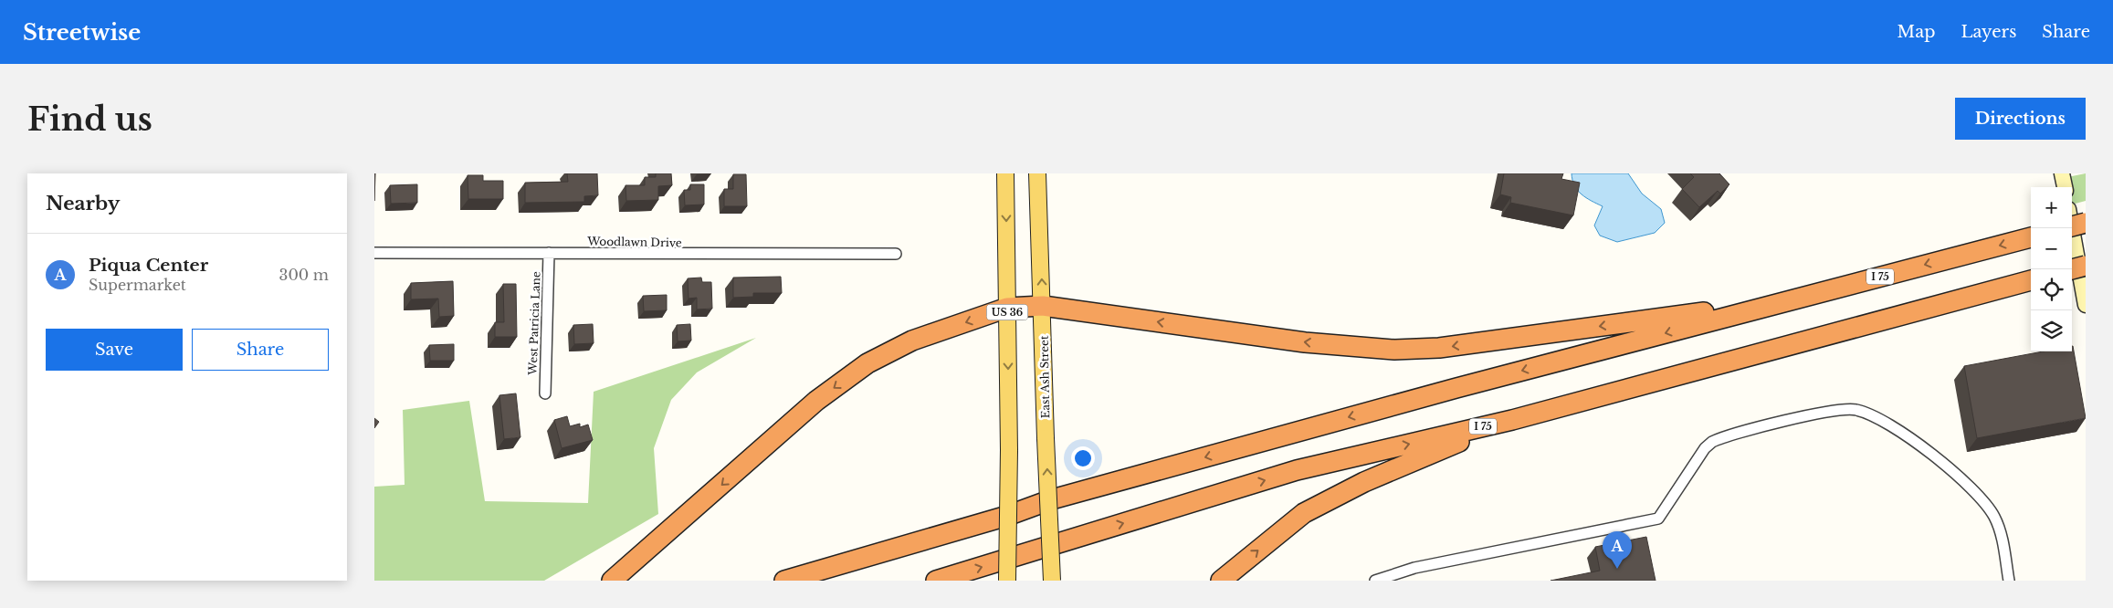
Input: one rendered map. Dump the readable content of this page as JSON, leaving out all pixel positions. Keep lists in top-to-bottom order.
{
  "streets": {
    "highway": ["I 75"],
    "main road": ["US 36", "East Ash Street"],
    "street": ["Woodlawn Drive", "West Patricia Lane"]
  },
  "crossings": [
    ["Woodlawn Drive", "West Patricia Lane"]
  ],
  "page": {
    "header": "Streetwise",
    "nav": ["Map", "Layers", "Share"],
    "buttons": [
      "Directions",
      ["Save", "Share"]
    ],
    "title": "Find us",
    "heading": "Nearby",
    "map_buttons": ["+", "−"],
    "list": [
      {
        "mark": "A",
        "name": "Piqua Center",
        "note": "Supermarket",
        "value": "300 m"
      }
    ],
    "pins": "A"
  }
}
